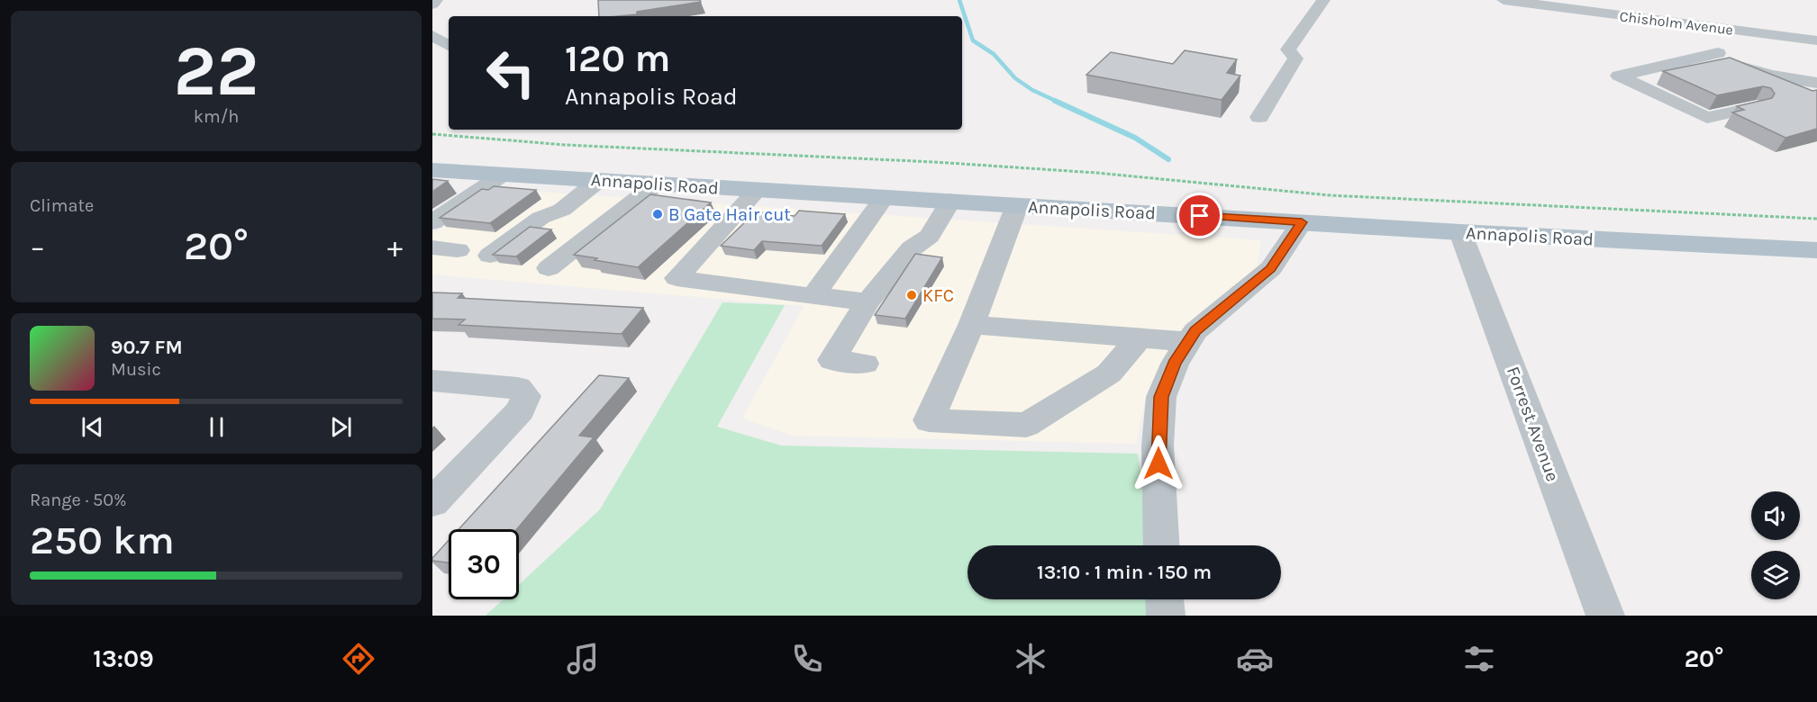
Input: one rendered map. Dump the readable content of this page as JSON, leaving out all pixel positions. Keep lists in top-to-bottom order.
{
  "streets": {
    "main road": ["Annapolis Road"],
    "street": ["Chisholm Avenue", "Forrest Avenue"]
  },
  "crossings": [
    ["Annapolis Road", "Forrest Avenue"]
  ],
  "places": ["B Gate Hair cut", "KFC"],
  "page": {
    "tile": [
      ["22", "km/h"],
      "Climate",
      ["Range · 50%", "250 km"]
    ],
    "turn": ["120 m", "Annapolis Road"],
    "heat": ["−", "20°", "+"],
    "song": ["90.7 FM", "Music"],
    "limit": "30",
    "trip": "13:10 · 1 min · 150 m",
    "tabs": ["13:09", "20°"]
  }
}
